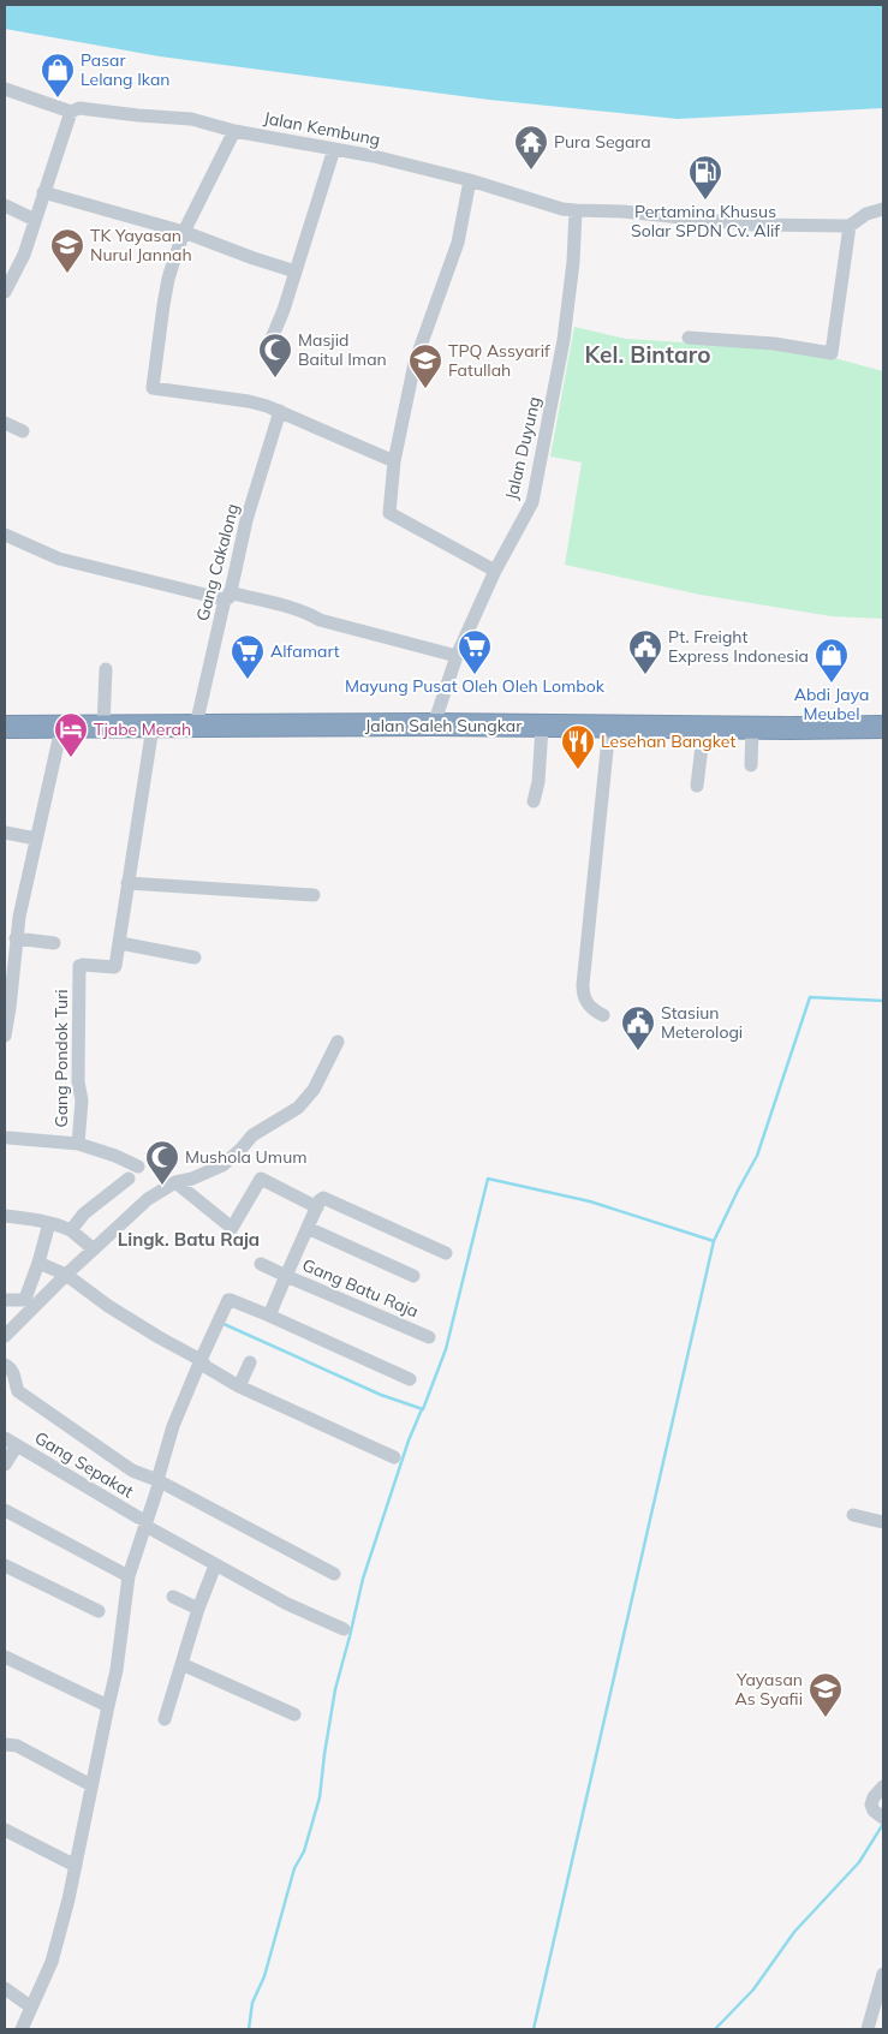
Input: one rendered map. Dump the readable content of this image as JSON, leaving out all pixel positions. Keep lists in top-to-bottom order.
{
  "streets": {
    "highway": ["Jalan Saleh Sungkar"],
    "street": [
      "Jalan Kembung",
      "Jalan Duyung",
      "Gang Cakalong",
      "Gang Pondok Turi",
      "Gang Batu Raja",
      "Gang Sepakat"
    ]
  },
  "crossings": [
    ["Jalan Kembung", "Jalan Duyung"],
    ["Jalan Duyung", "Jalan Saleh Sungkar"],
    ["Gang Cakalong", "Jalan Saleh Sungkar"],
    ["Jalan Saleh Sungkar", "Gang Pondok Turi"]
  ],
  "districts": ["Kel. Bintaro", "Lingk. Batu Raja"],
  "places": {
    "shop": ["Pasar Lelang Ikan", "Abdi Jaya Meubel"],
    "temple": ["Pura Segara"],
    "fuel station": ["Pertamina Khusus Solar SPDN Cv. Alif"],
    "school or university": ["TK Yayasan Nurul Jannah", "TPQ Assyarif Fatullah", "Yayasan As Syafii"],
    "mosque": ["Masjid Baitul Iman", "Mushola Umum"],
    "supermarket": ["Mayung Pusat Oleh Oleh Lombok", "Alfamart"],
    "public building": ["Pt. Freight Express Indonesia", "Stasiun Meterologi"],
    "hotel": ["Tjabe Merah"],
    "restaurant": ["Lesehan Bangket"]
  }
}
